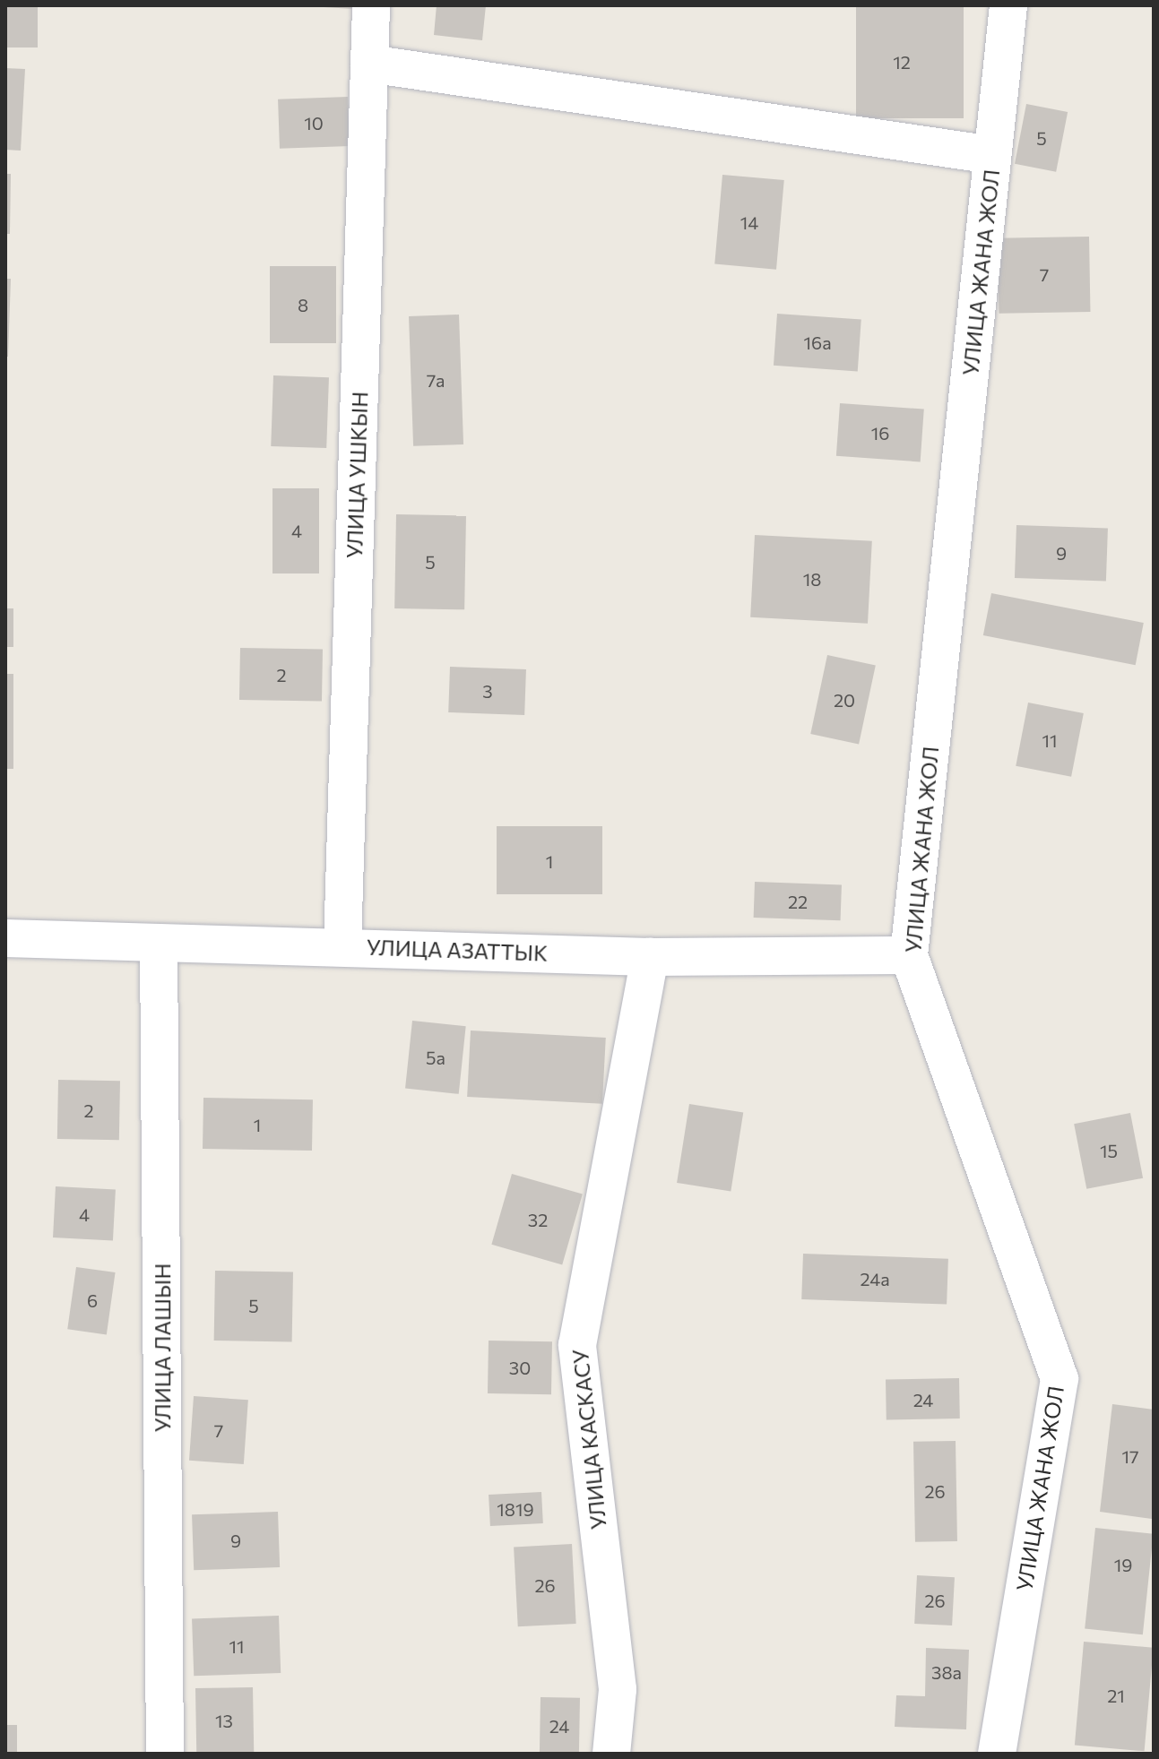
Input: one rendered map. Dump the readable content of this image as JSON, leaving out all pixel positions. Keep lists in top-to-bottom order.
{
  "streets": {
    "street": [
      "УЛИЦА ЖАНА ЖОЛ",
      "УЛИЦА УШКЫН",
      "УЛИЦА АЗАТТЫК",
      "УЛИЦА ЛАШЫН",
      "УЛИЦА КАСКАСУ"
    ]
  },
  "crossings": [
    ["УЛИЦА ЖАНА ЖОЛ", "УЛИЦА АЗАТТЫК"],
    ["УЛИЦА УШКЫН", "УЛИЦА АЗАТТЫК"],
    ["УЛИЦА АЗАТТЫК", "УЛИЦА ЛАШЫН"],
    ["УЛИЦА АЗАТТЫК", "УЛИЦА КАСКАСУ"]
  ],
  "house_numbers": [
    "12",
    "10",
    "5",
    "14",
    "7",
    "8",
    "16а",
    "7а",
    "16",
    "4",
    "9",
    "5",
    "18",
    "2",
    "3",
    "20",
    "11",
    "1",
    "22",
    "5а",
    "2",
    "1",
    "15",
    "4",
    "32",
    "24а",
    "6",
    "5",
    "30",
    "24",
    "7",
    "17",
    "26",
    "1819",
    "9",
    "19",
    "26",
    "26",
    "11",
    "38а",
    "21",
    "13",
    "24"
  ]
}
